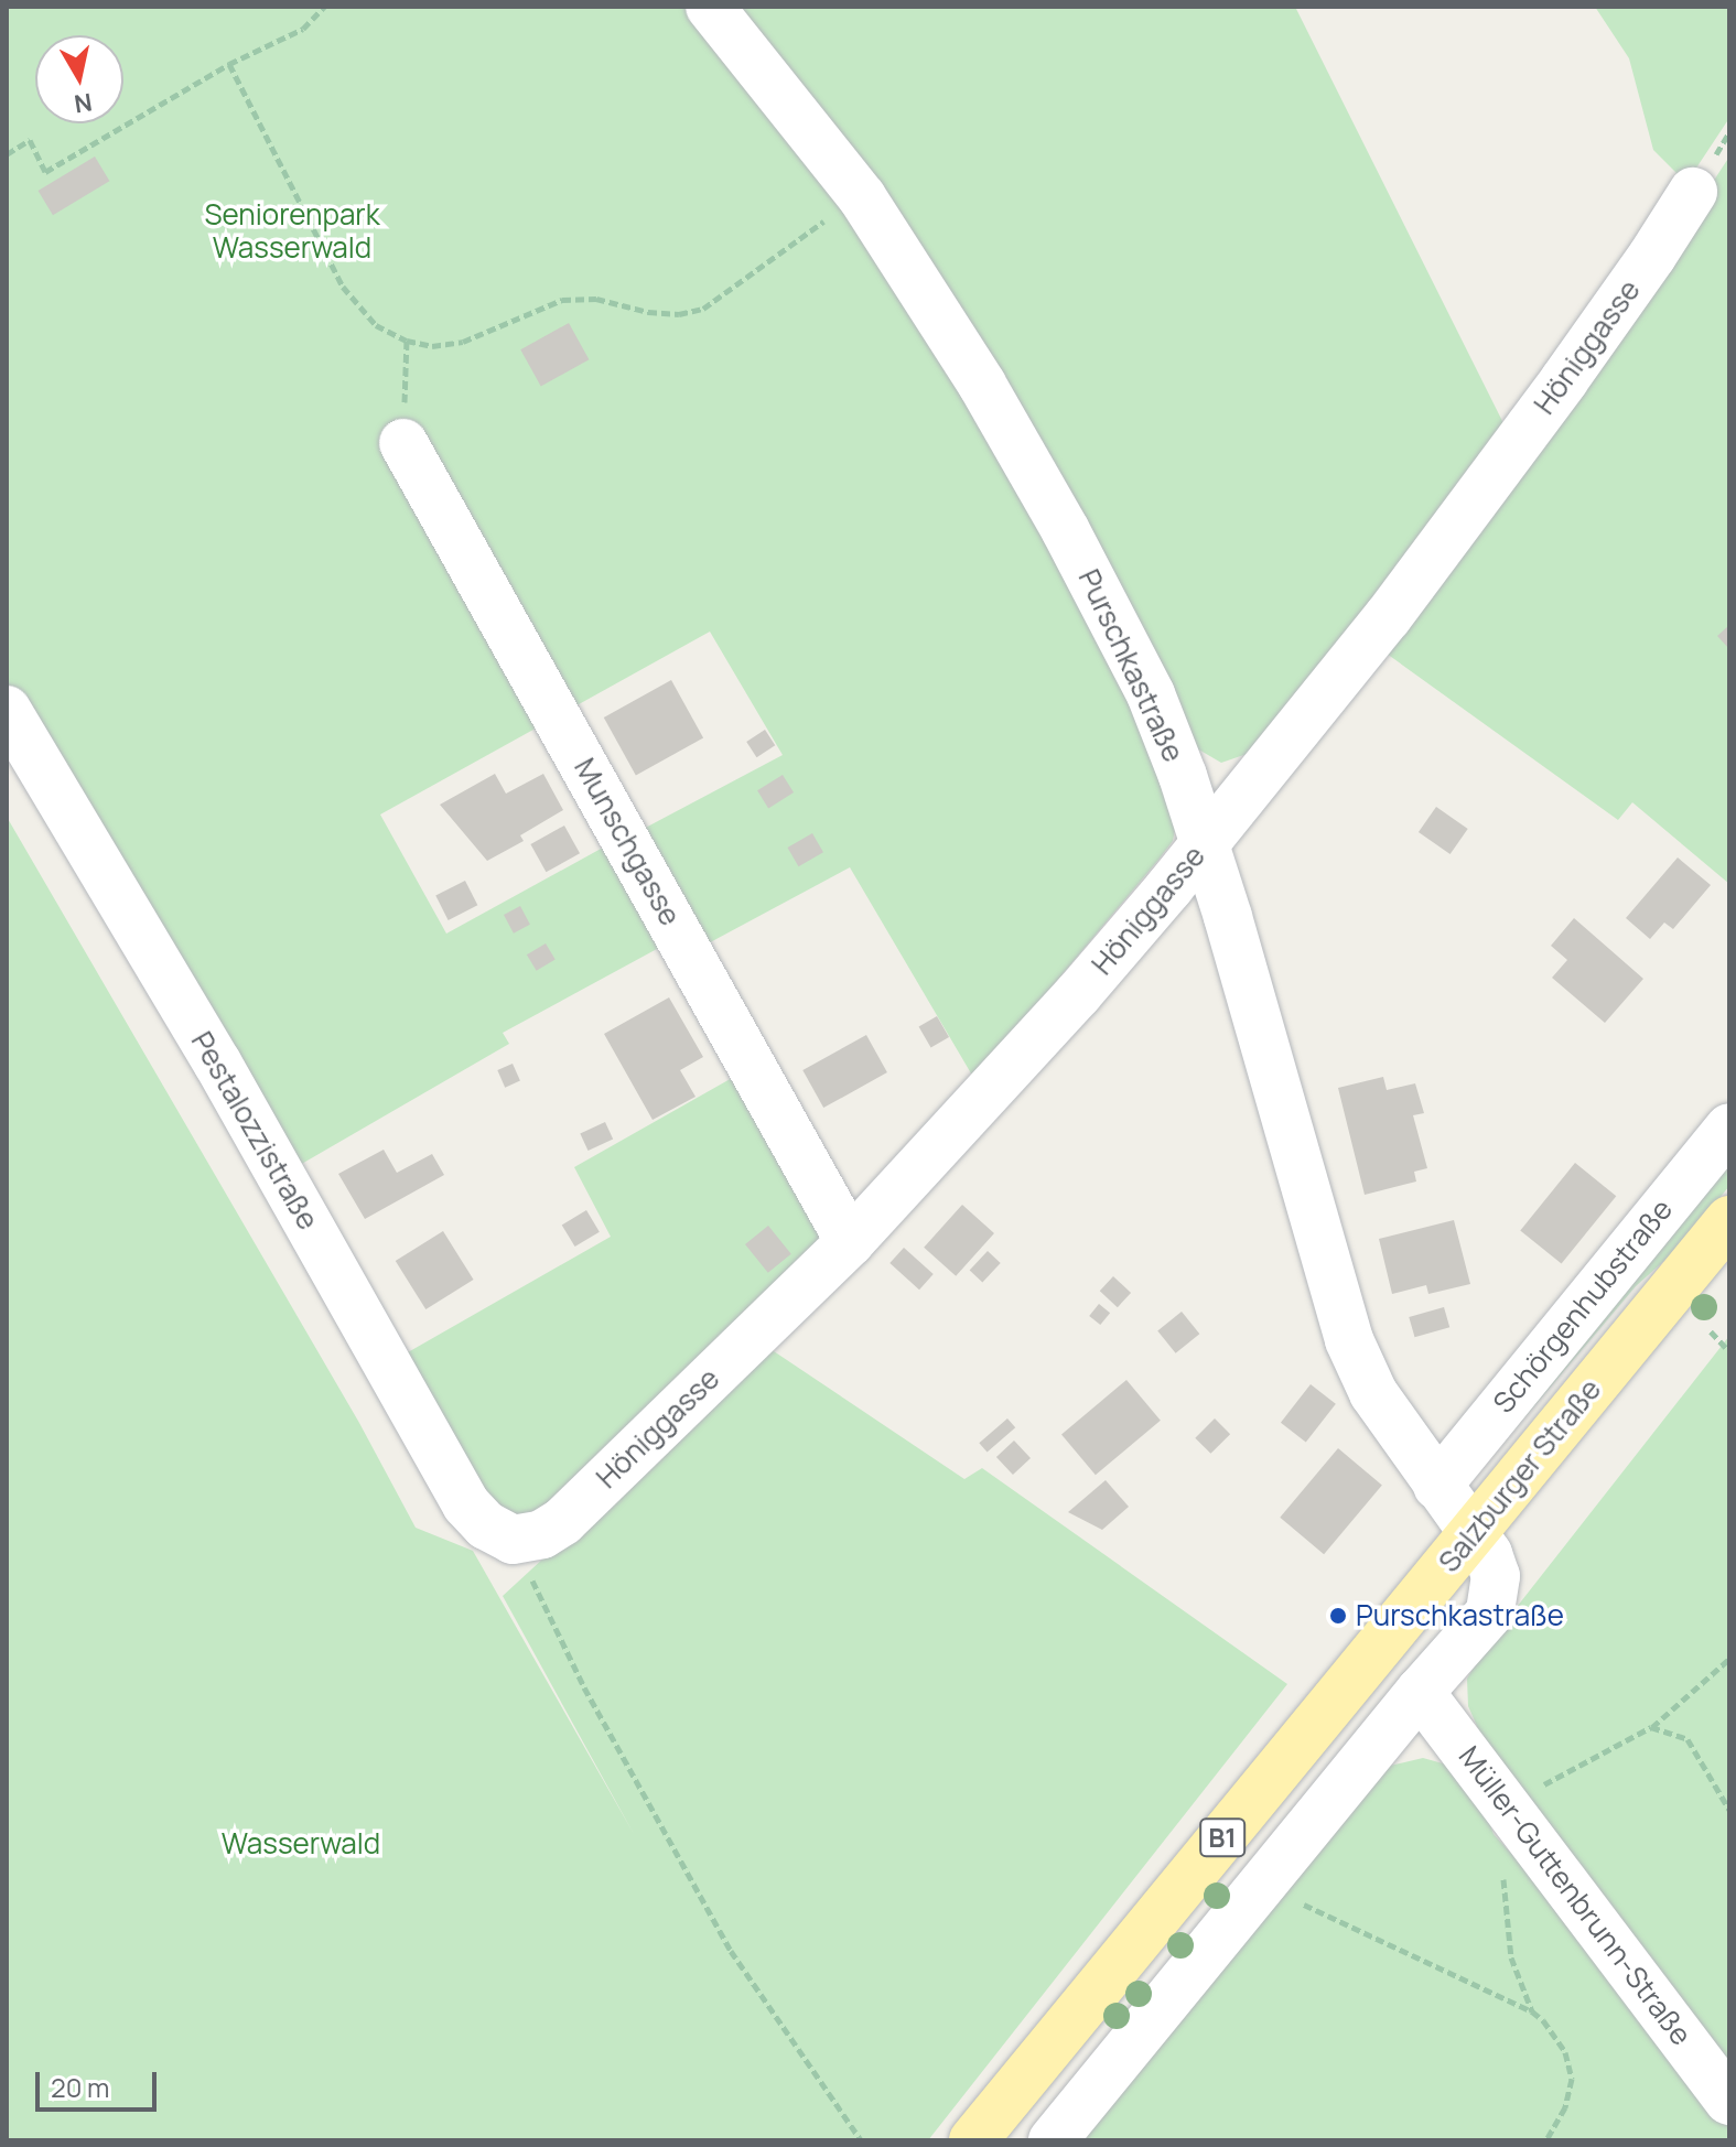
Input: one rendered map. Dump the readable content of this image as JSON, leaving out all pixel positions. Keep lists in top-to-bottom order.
{
  "streets": {
    "main road": ["Salzburger Straße", "B1"],
    "street": [
      "Höniggasse",
      "Purschkastraße",
      "Munschgasse",
      "Pestalozzistraße",
      "Schörgenhubstraße",
      "Müller-Guttenbrunn-Straße"
    ]
  },
  "crossings": [
    ["Höniggasse", "Purschkastraße"],
    ["Höniggasse", "Munschgasse"],
    ["Höniggasse", "Pestalozzistraße"],
    ["Purschkastraße", "Schörgenhubstraße"],
    ["Purschkastraße", "Salzburger Straße"],
    ["Purschkastraße", "Müller-Guttenbrunn-Straße"]
  ],
  "parks": ["Seniorenpark Wasserwald", "Wasserwald"],
  "places": ["Purschkastraße"],
  "scale_bar": "20 m",
  "north": "bottom"
}
